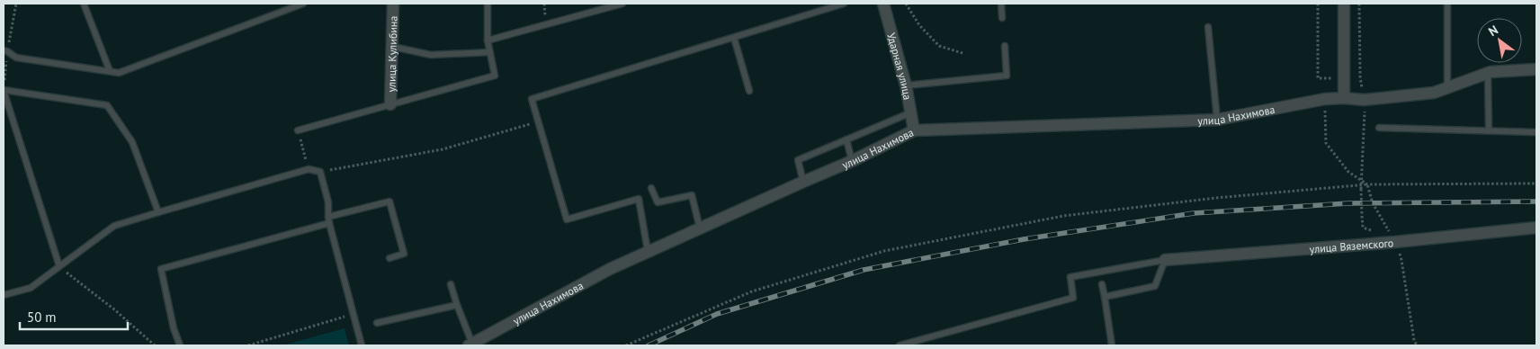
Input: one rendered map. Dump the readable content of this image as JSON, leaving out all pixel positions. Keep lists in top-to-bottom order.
{
  "streets": {
    "street": [
      "улица Кулибина",
      "Ударная улица",
      "улица Нахимова",
      "улица Вяземского"
    ]
  },
  "crossings": [
    ["Ударная улица", "улица Нахимова"]
  ],
  "scale_bar": "50 m",
  "north": "top left"
}
